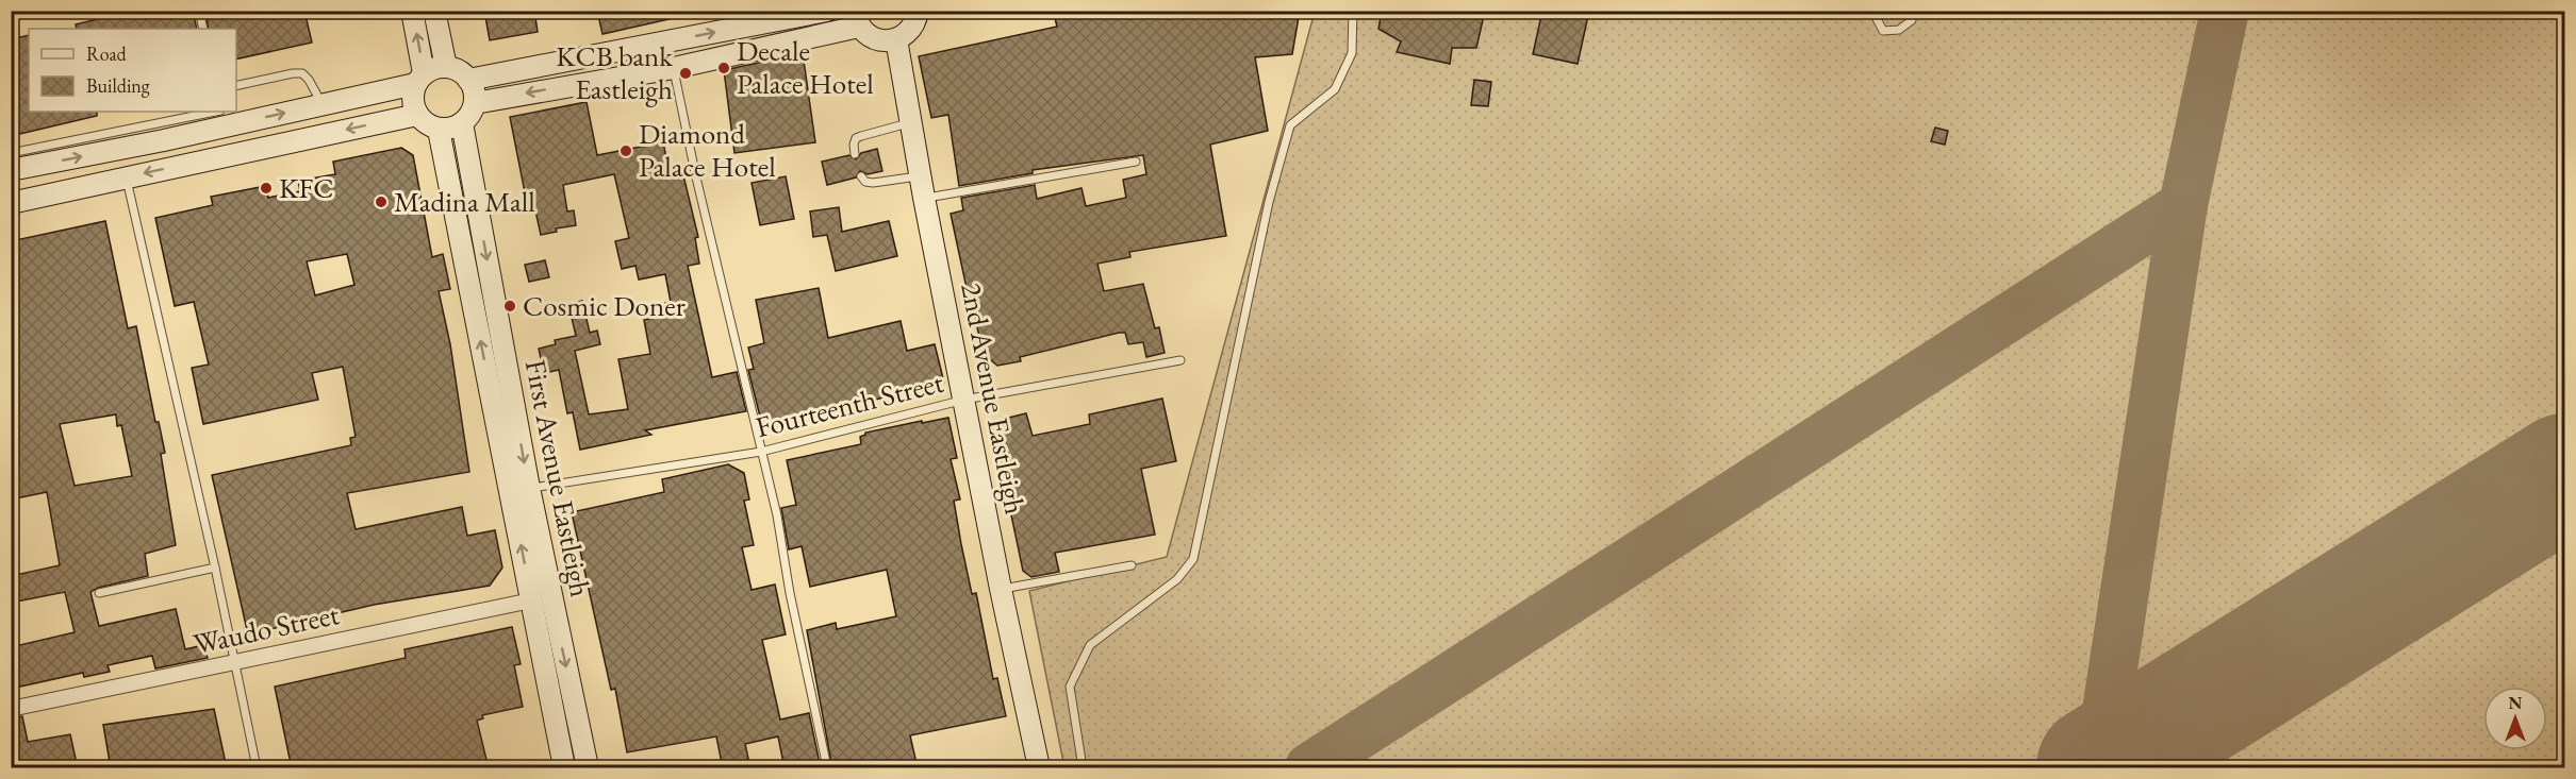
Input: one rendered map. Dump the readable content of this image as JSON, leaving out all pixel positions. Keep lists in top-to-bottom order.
{
  "streets": {
    "main road": ["2nd Avenue Eastleigh", "First Avenue Eastleigh"],
    "street": ["Waudo Street"],
    "lane": ["Fourteenth Street"]
  },
  "crossings": [
    ["2nd Avenue Eastleigh", "Fourteenth Street"],
    ["Fourteenth Street", "First Avenue Eastleigh"],
    ["First Avenue Eastleigh", "Waudo Street"]
  ],
  "places": [
    "Decale Palace Hotel",
    "KCB bank Eastleigh",
    "Diamond Palace Hotel",
    "KFC",
    "Madina Mall",
    "Cosmic Doner"
  ],
  "legend": ["Road", "Building"],
  "north": "top"
}
